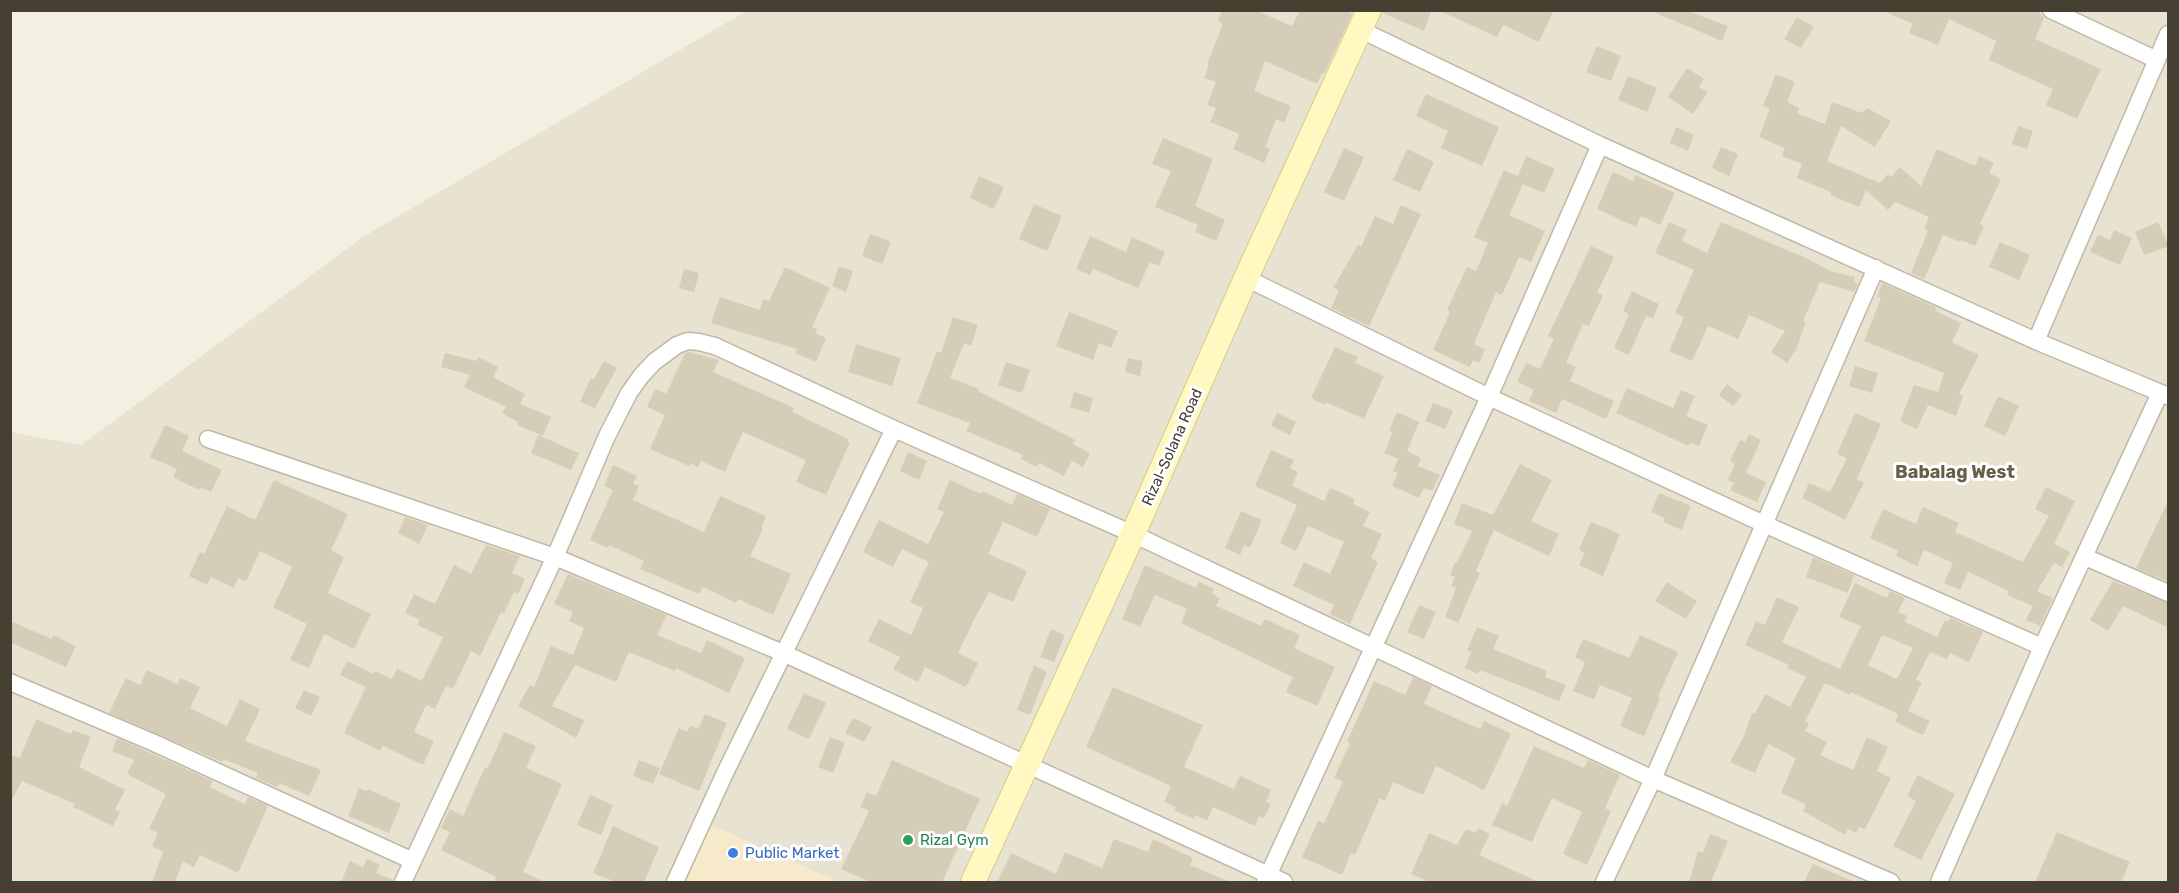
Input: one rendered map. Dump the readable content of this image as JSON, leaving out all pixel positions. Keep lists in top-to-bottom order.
{
  "streets": {
    "main road": ["Rizal-Solana Road"]
  },
  "districts": ["Babalag West"],
  "places": ["Rizal Gym", "Public Market"]
}
